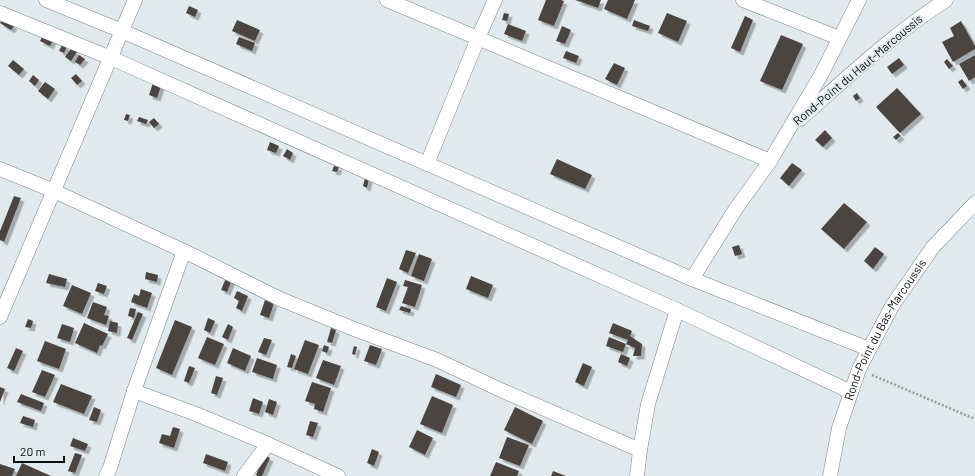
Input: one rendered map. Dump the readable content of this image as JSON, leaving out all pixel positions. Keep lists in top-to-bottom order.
{
  "streets": {
    "street": ["Rond-Point du Haut-Marcoussis", "Rond-Point du Bas-Marcoussis"]
  },
  "scale_bar": "20 m"
}
